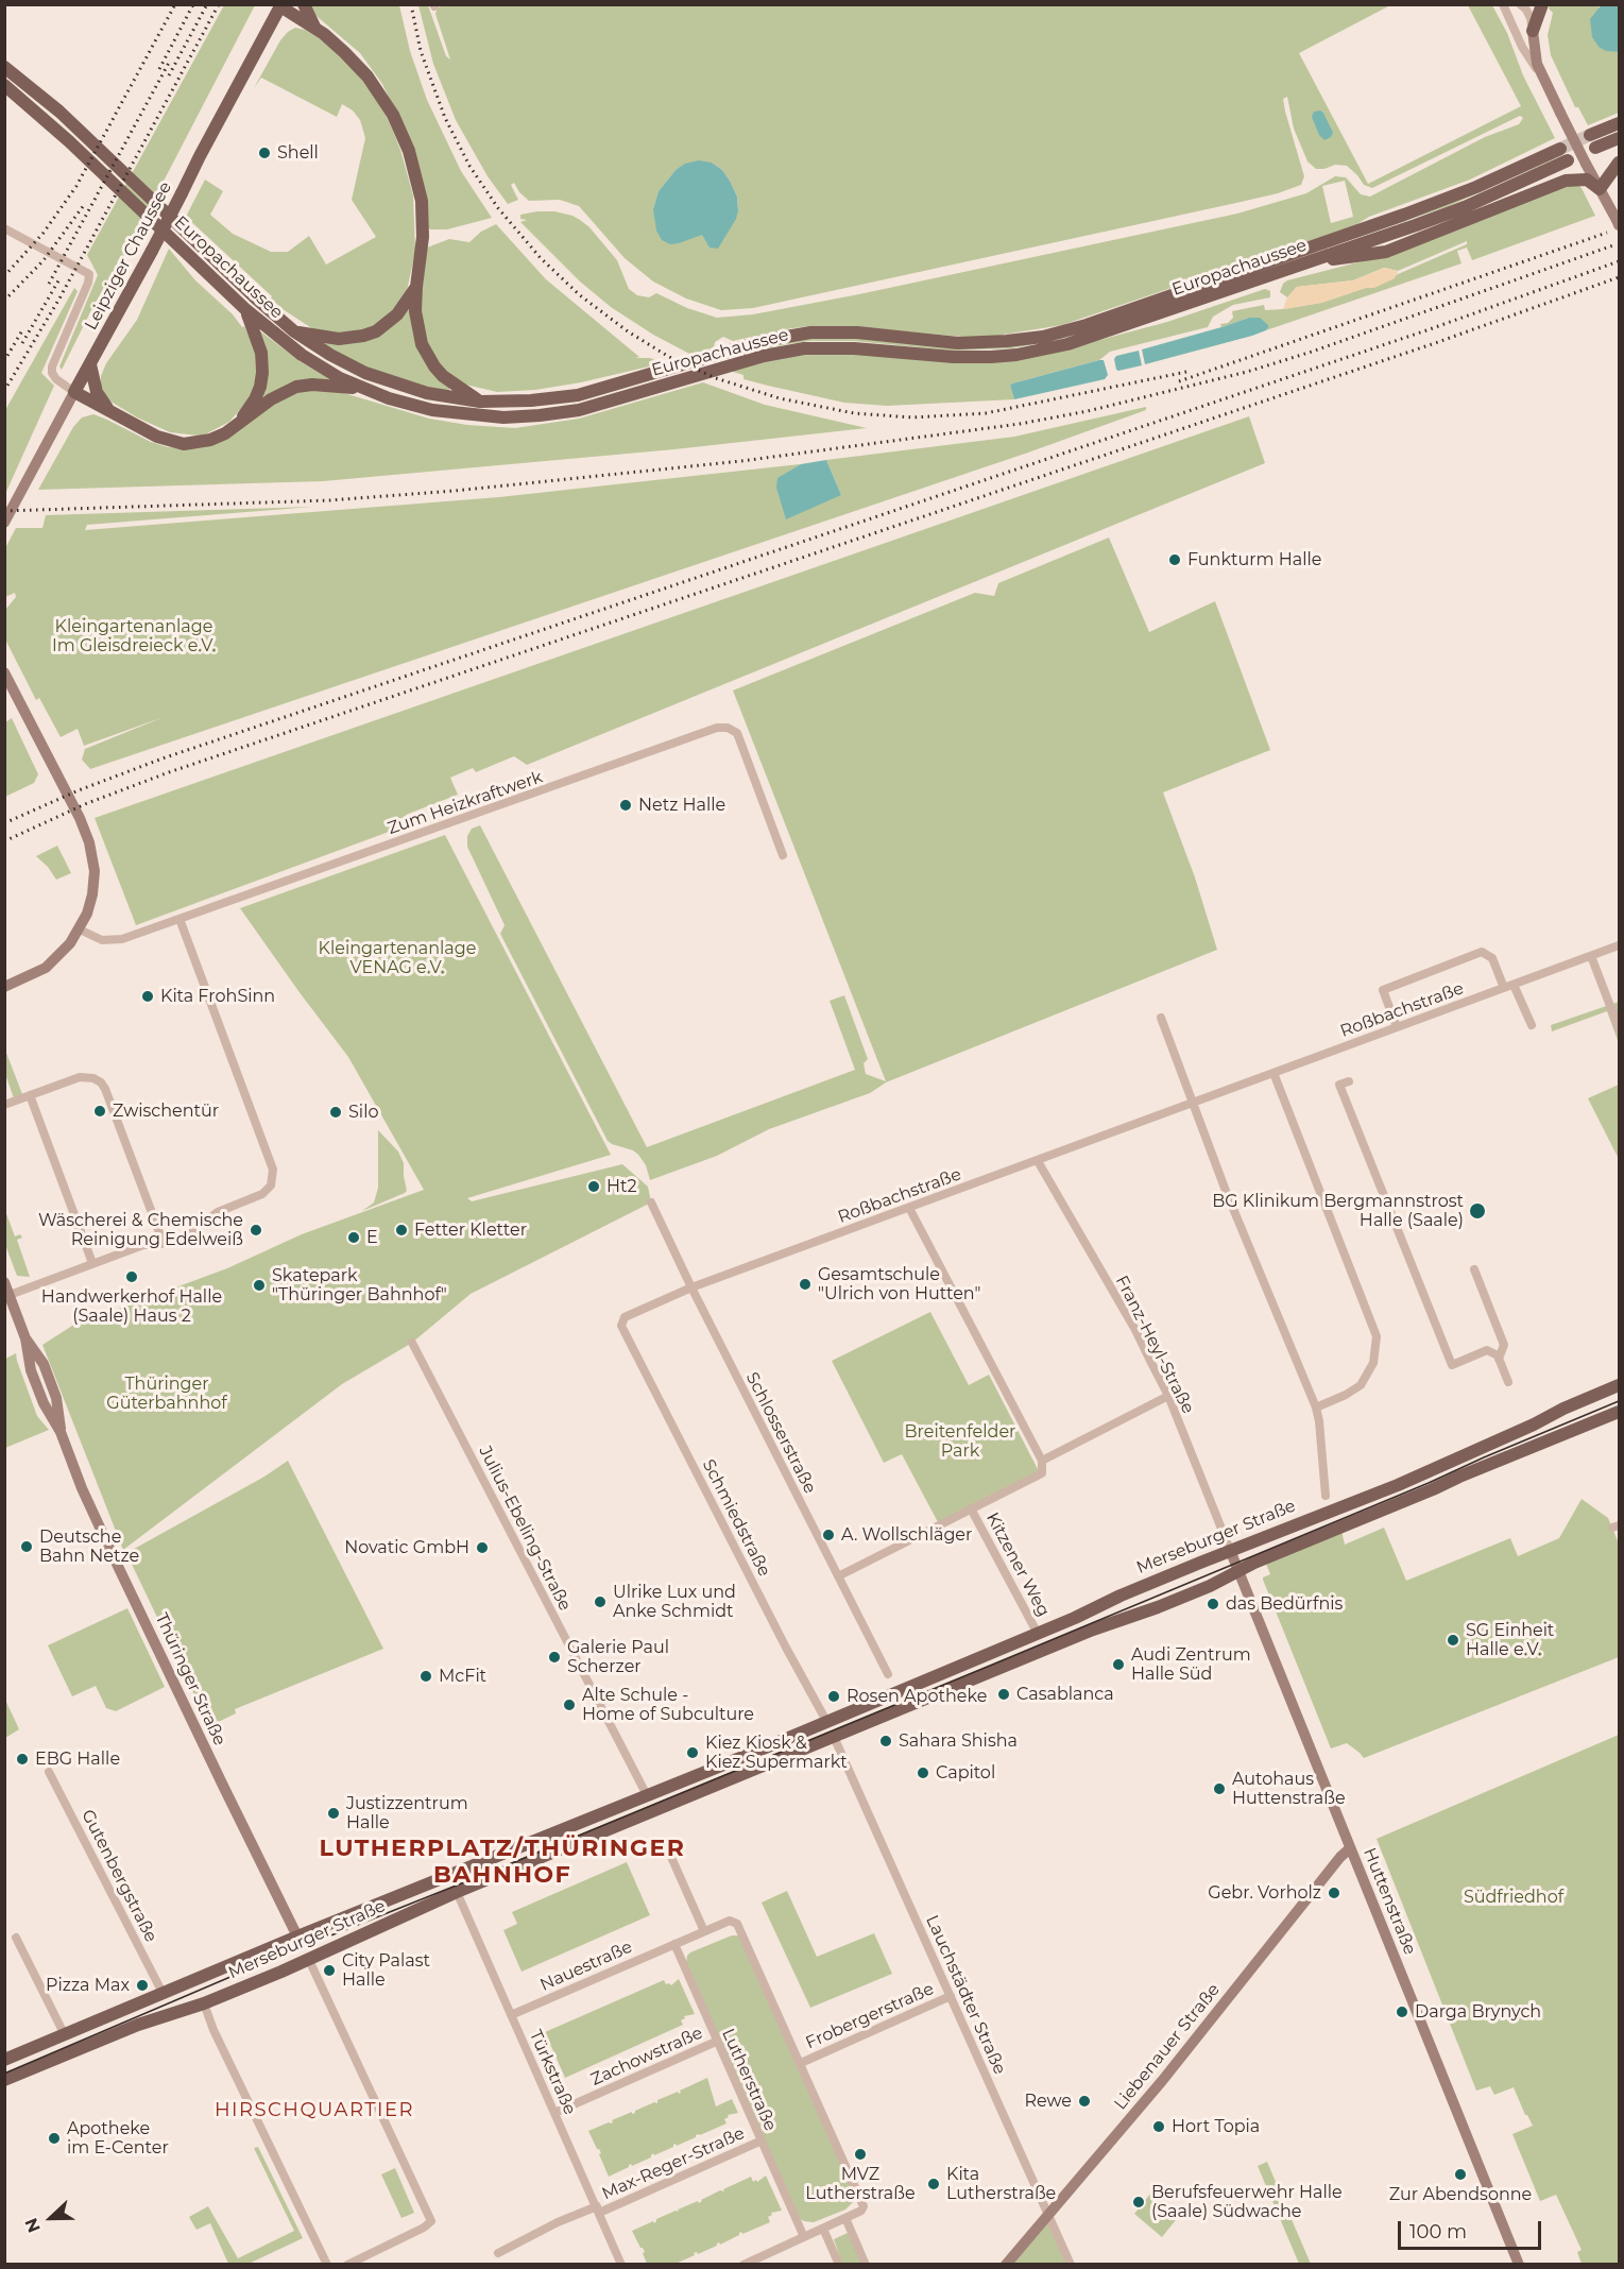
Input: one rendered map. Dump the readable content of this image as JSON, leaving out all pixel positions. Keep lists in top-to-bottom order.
{
  "streets": {
    "main road": ["Leipziger Chaussee", "Europachaussee", "Merseburger Straße"],
    "street": [
      "Zum Heizkraftwerk",
      "Roßbachstraße",
      "Franz-Heyl-Straße",
      "Schlosserstraße",
      "Schmiedstraße",
      "Julius-Ebeling-Straße",
      "Kitzener Weg",
      "Thüringer Straße",
      "Gutenbergstraße",
      "Huttenstraße",
      "Nauestraße",
      "Lauchstädter Straße",
      "Frobergerstraße",
      "Liebenauer Straße",
      "Zachowstraße",
      "Türkstraße",
      "Lutherstraße",
      "Max-Reger-Straße"
    ]
  },
  "crossings": [
    ["Roßbachstraße", "Franz-Heyl-Straße"],
    ["Roßbachstraße", "Schlosserstraße"],
    ["Roßbachstraße", "Schmiedstraße"],
    ["Franz-Heyl-Straße", "Merseburger Straße"],
    ["Franz-Heyl-Straße", "Huttenstraße"],
    ["Schmiedstraße", "Merseburger Straße"],
    ["Julius-Ebeling-Straße", "Merseburger Straße"],
    ["Merseburger Straße", "Kitzener Weg"],
    ["Merseburger Straße", "Thüringer Straße"],
    ["Merseburger Straße", "Gutenbergstraße"],
    ["Merseburger Straße", "Huttenstraße"],
    ["Merseburger Straße", "Lauchstädter Straße"],
    ["Merseburger Straße", "Türkstraße"],
    ["Huttenstraße", "Liebenauer Straße"],
    ["Nauestraße", "Türkstraße"],
    ["Nauestraße", "Lutherstraße"],
    ["Lauchstädter Straße", "Frobergerstraße"],
    ["Lauchstädter Straße", "Liebenauer Straße"],
    ["Zachowstraße", "Türkstraße"],
    ["Zachowstraße", "Lutherstraße"],
    ["Türkstraße", "Max-Reger-Straße"],
    ["Lutherstraße", "Max-Reger-Straße"]
  ],
  "districts": ["LUTHERPLATZ/THÜRINGER BAHNHOF", "HIRSCHQUARTIER"],
  "parks": [
    "Kleingartenanlage Im Gleisdreieck e.V.",
    "Kleingartenanlage VENAG e.V.",
    "Thüringer Güterbahnhof",
    "Breitenfelder Park",
    "Südfriedhof"
  ],
  "places": [
    "Shell",
    "Funkturm Halle",
    "Netz Halle",
    "Kita FrohSinn",
    "Zwischentür",
    "Silo",
    "Ht2",
    "BG Klinikum Bergmannstrost Halle (Saale)",
    "Wäscherei & Chemische Reinigung Edelweiß",
    "Fetter Kletter",
    "E",
    "Handwerkerhof Halle (Saale) Haus 2",
    "Gesamtschule \"Ulrich von Hutten\"",
    "Skatepark \"Thüringer Bahnhof\"",
    "A. Wollschläger",
    "Deutsche Bahn Netze",
    "Novatic GmbH",
    "Ulrike Lux und Anke Schmidt",
    "das Bedürfnis",
    "SG Einheit Halle e.V.",
    "Galerie Paul Scherzer",
    "Audi Zentrum Halle Süd",
    "McFit",
    "Casablanca",
    "Rosen Apotheke",
    "Alte Schule - Home of Subculture",
    "Sahara Shisha",
    "Kiez Kiosk & Kiez Supermarkt",
    "EBG Halle",
    "Capitol",
    "Autohaus Huttenstraße",
    "Justizzentrum Halle",
    "Gebr. Vorholz",
    "City Palast Halle",
    "Pizza Max",
    "Darga Brynych",
    "Rewe",
    "Hort Topia",
    "Apotheke im E-Center",
    "MVZ Lutherstraße",
    "Zur Abendsonne",
    "Kita Lutherstraße",
    "Berufsfeuerwehr Halle (Saale) Südwache"
  ],
  "scale_bar": "100 m",
  "north": "left"
}
